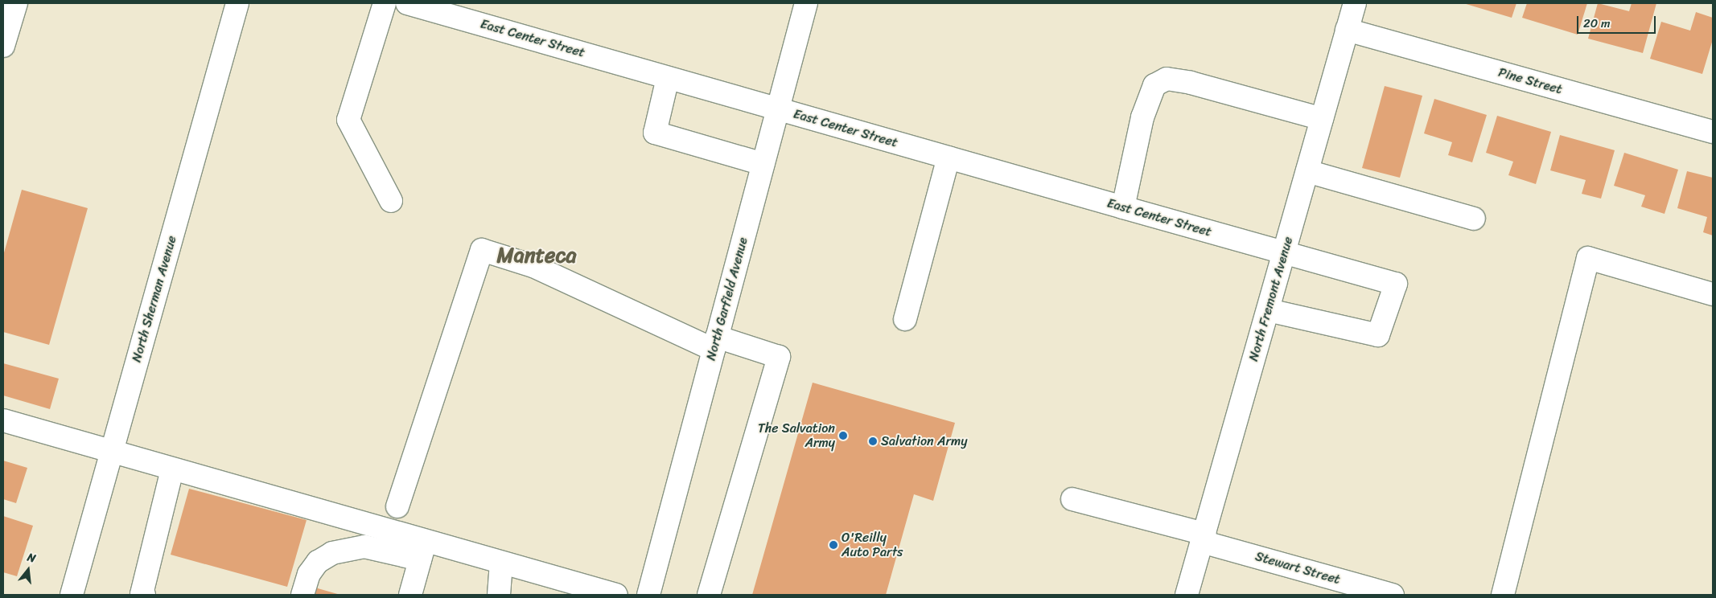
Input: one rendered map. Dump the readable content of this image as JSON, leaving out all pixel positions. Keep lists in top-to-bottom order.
{
  "streets": {
    "street": [
      "East Center Street",
      "Pine Street",
      "North Sherman Avenue",
      "North Garfield Avenue",
      "North Fremont Avenue",
      "Stewart Street"
    ]
  },
  "crossings": [
    ["East Center Street", "North Garfield Avenue"],
    ["East Center Street", "North Fremont Avenue"],
    ["Pine Street", "North Fremont Avenue"],
    ["North Fremont Avenue", "Stewart Street"]
  ],
  "districts": ["Manteca"],
  "places": ["The Salvation Army", "Salvation Army", "O'Reilly Auto Parts"],
  "scale_bar": "20 m",
  "north": "top"
}
